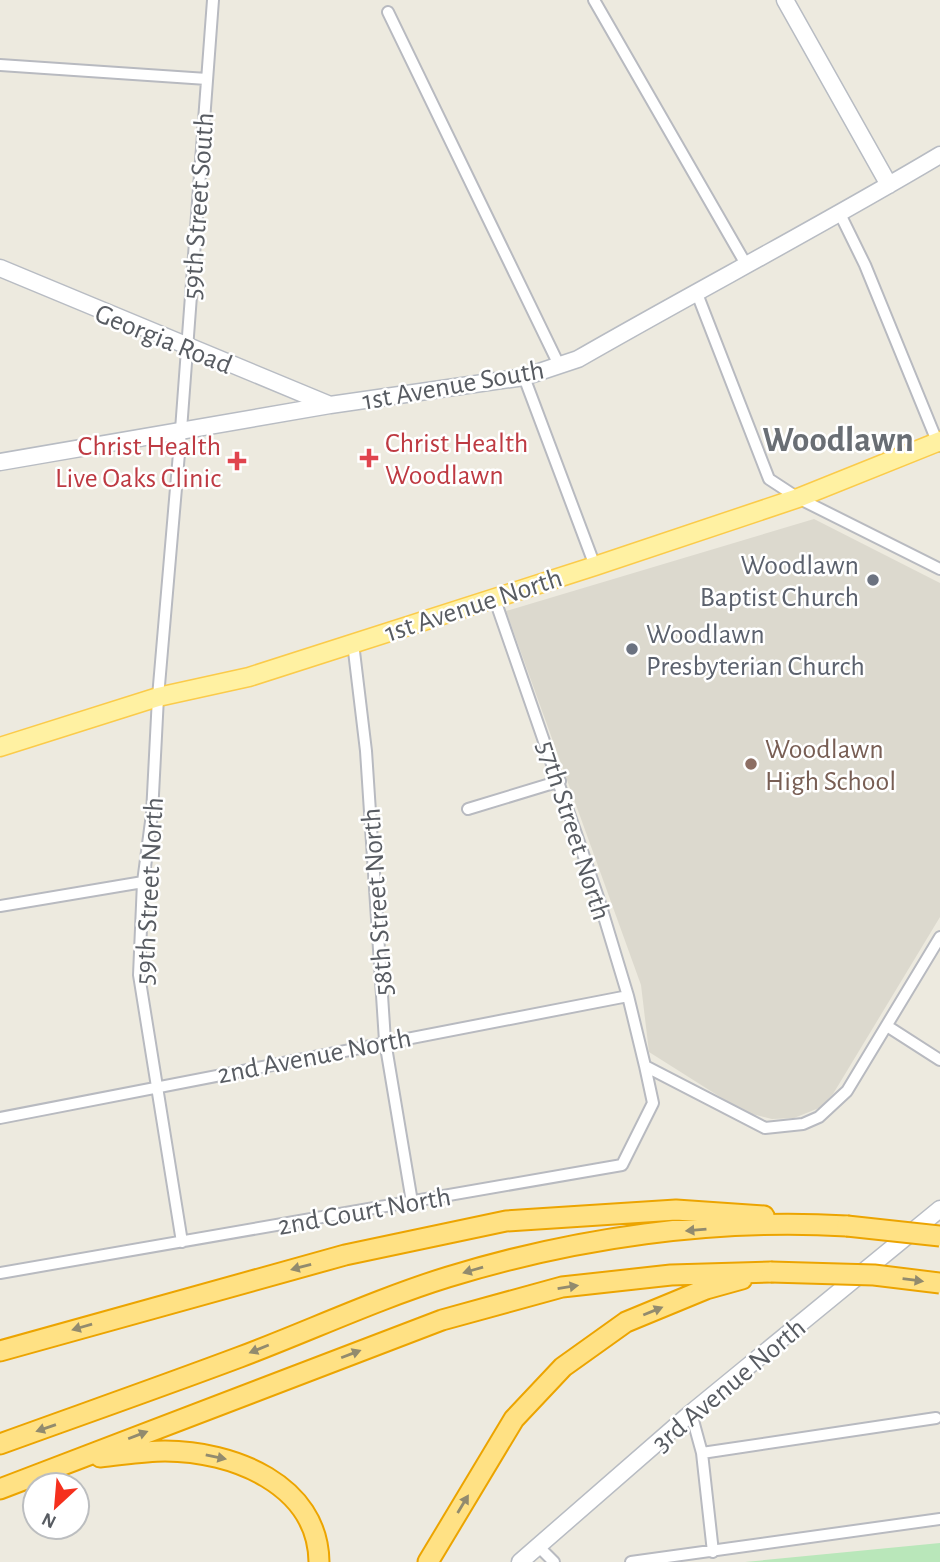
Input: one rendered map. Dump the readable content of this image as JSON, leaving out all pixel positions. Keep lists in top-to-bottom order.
{
  "streets": {
    "main road": ["1st Avenue North"],
    "street": [
      "59th Street South",
      "Georgia Road",
      "1st Avenue South",
      "57th Street North",
      "59th Street North",
      "58th Street North",
      "2nd Avenue North",
      "2nd Court North",
      "3rd Avenue North"
    ]
  },
  "crossings": [
    ["59th Street South", "Georgia Road"],
    ["59th Street South", "1st Avenue South"],
    ["59th Street South", "59th Street North"],
    ["Georgia Road", "1st Avenue South"],
    ["1st Avenue North", "57th Street North"],
    ["1st Avenue North", "59th Street North"],
    ["1st Avenue North", "58th Street North"],
    ["57th Street North", "2nd Avenue North"],
    ["57th Street North", "2nd Court North"],
    ["59th Street North", "2nd Avenue North"],
    ["59th Street North", "2nd Court North"],
    ["58th Street North", "2nd Avenue North"],
    ["58th Street North", "2nd Court North"]
  ],
  "districts": ["Woodlawn"],
  "places": {
    "health": ["Christ Health Woodlawn", "Christ Health Live Oaks Clinic"],
    "other": ["Woodlawn Baptist Church", "Woodlawn Presbyterian Church", "Woodlawn High School"]
  },
  "north": "bottom left"
}
